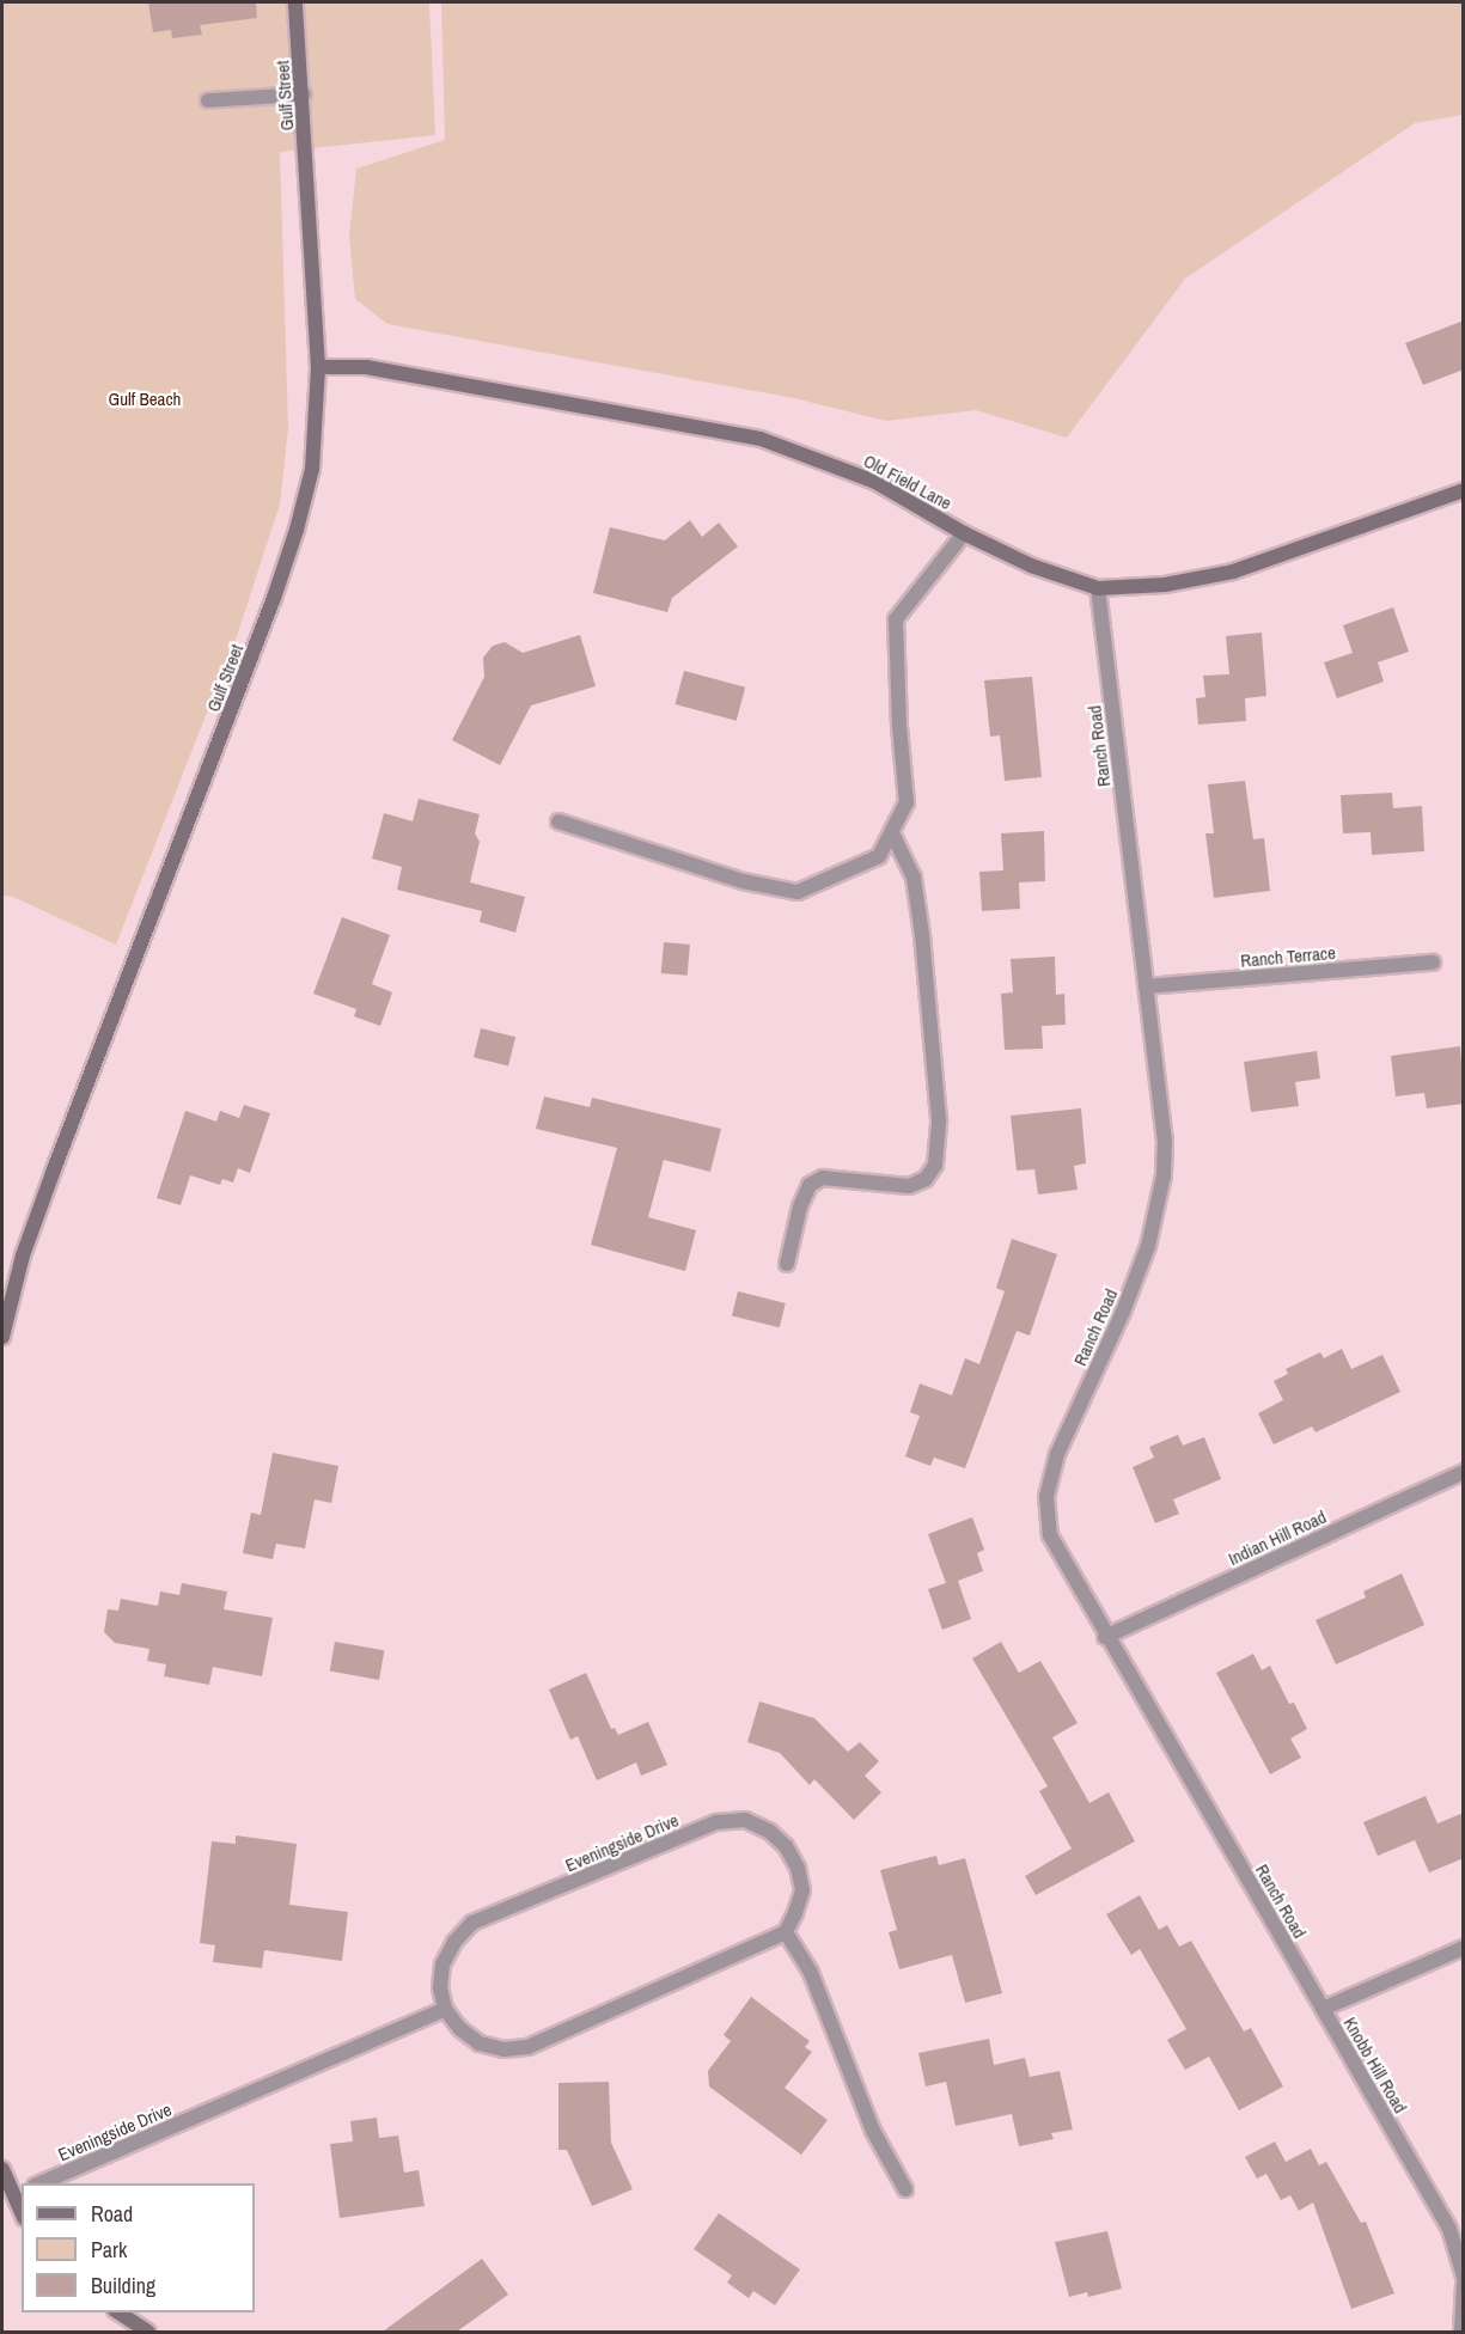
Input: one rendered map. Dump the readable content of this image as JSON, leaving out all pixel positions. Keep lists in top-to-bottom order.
{
  "streets": {
    "main road": ["Gulf Street", "Old Field Lane"],
    "street": [
      "Ranch Road",
      "Ranch Terrace",
      "Indian Hill Road",
      "Eveningside Drive",
      "Knobb Hill Road"
    ]
  },
  "crossings": [
    ["Gulf Street", "Old Field Lane"],
    ["Old Field Lane", "Ranch Road"],
    ["Ranch Road", "Ranch Terrace"],
    ["Ranch Road", "Indian Hill Road"],
    ["Ranch Road", "Knobb Hill Road"]
  ],
  "parks": ["Gulf Beach"],
  "legend": ["Road", "Park", "Building"]
}
